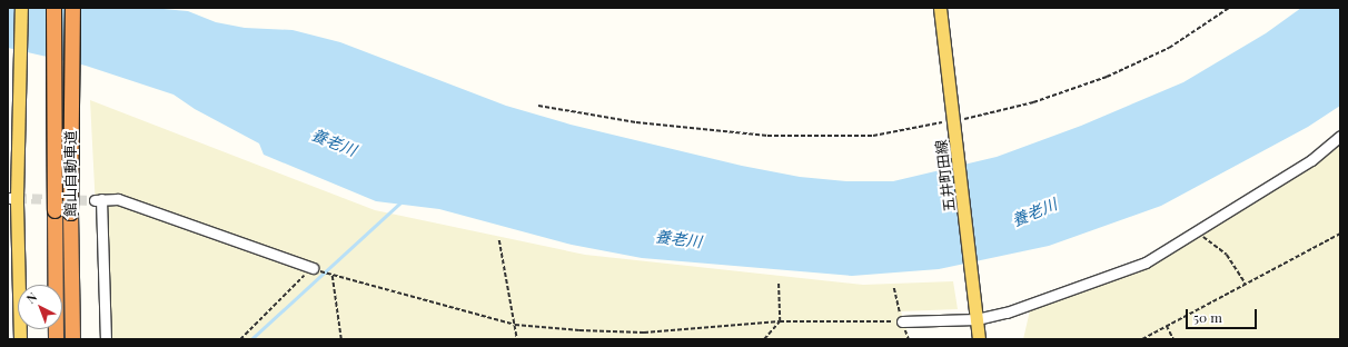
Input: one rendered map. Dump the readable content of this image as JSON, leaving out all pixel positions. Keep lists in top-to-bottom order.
{
  "streets": {
    "highway": ["館山自動車道"],
    "main road": ["五井町田線"]
  },
  "water": ["養老川"],
  "scale_bar": "50 m",
  "north": "top left"
}
